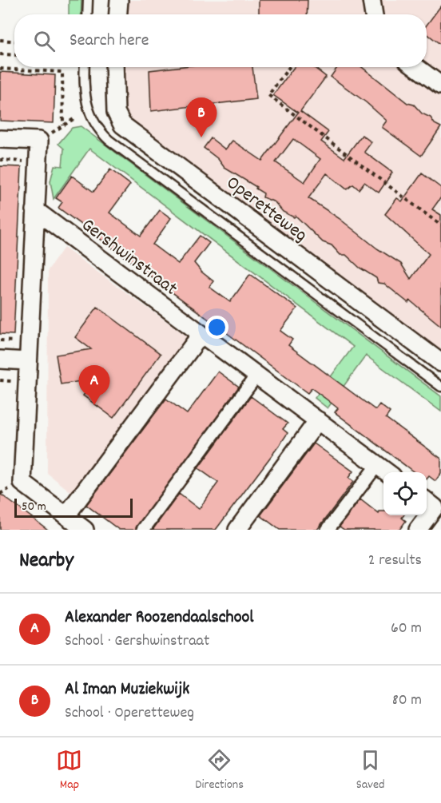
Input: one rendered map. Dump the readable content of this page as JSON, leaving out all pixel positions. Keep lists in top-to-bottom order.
{
  "streets": {
    "street": ["Operetteweg", "Gershwinstraat"]
  },
  "scale_bar": "50 m",
  "page": {
    "search": "Search here",
    "pins": ["B", "A"],
    "scale": "50 m",
    "heading": ["Nearby", "2 results"],
    "list": [
      {
        "mark": "A",
        "name": "Alexander Roozendaalschool",
        "note": "School · Gershwinstraat",
        "value": "60 m"
      },
      {
        "mark": "B",
        "name": "Al Iman Muziekwijk",
        "note": "School · Operetteweg",
        "value": "80 m"
      }
    ],
    "nav": ["Map", "Directions", "Saved"]
  }
}
